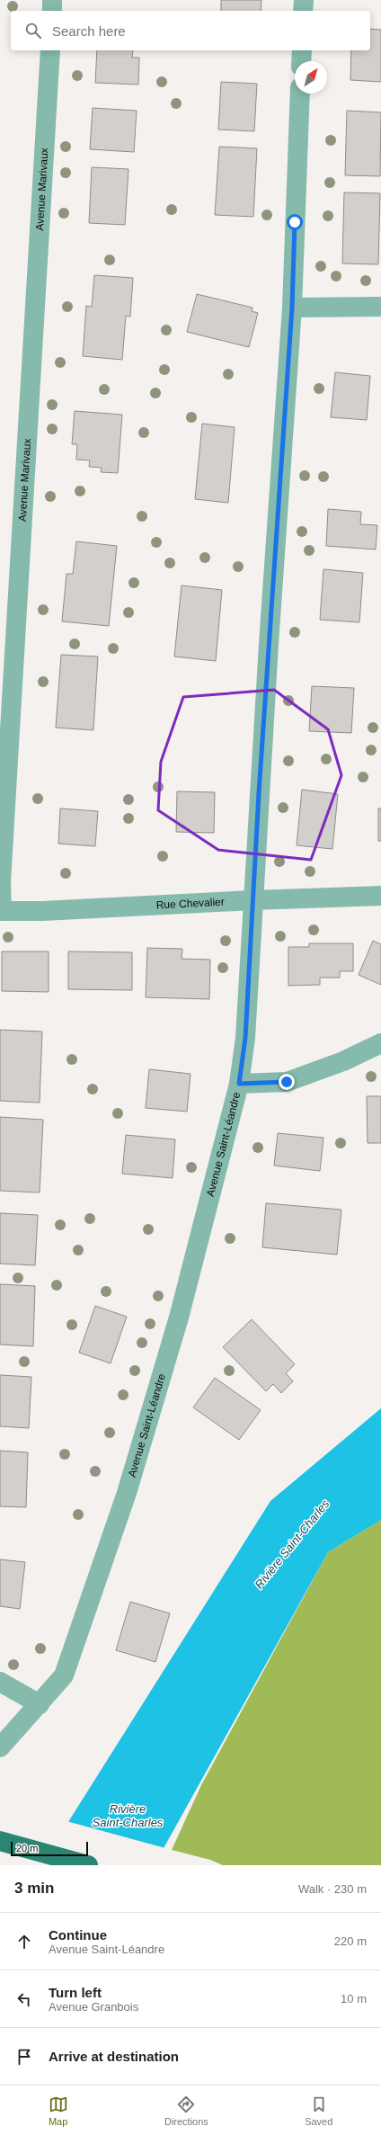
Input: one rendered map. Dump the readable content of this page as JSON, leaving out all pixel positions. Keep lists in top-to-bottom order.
{
  "streets": {
    "street": ["Avenue Marivaux", "Rue Chevalier", "Avenue Saint-Léandre"]
  },
  "crossings": [
    ["Avenue Marivaux", "Rue Chevalier"],
    ["Rue Chevalier", "Avenue Saint-Léandre"]
  ],
  "water": ["Rivière Saint-Charles"],
  "scale_bar": "20 m",
  "north": "top right",
  "page": {
    "search": "Search here",
    "scale": "20 m",
    "heading": ["3 min", "Walk · 230 m"],
    "list": [
      ["Continue", "Avenue Saint-Léandre", "220 m"],
      ["Turn left", "Avenue Granbois", "10 m"],
      "Arrive at destination"
    ],
    "nav": ["Map", "Directions", "Saved"]
  }
}
